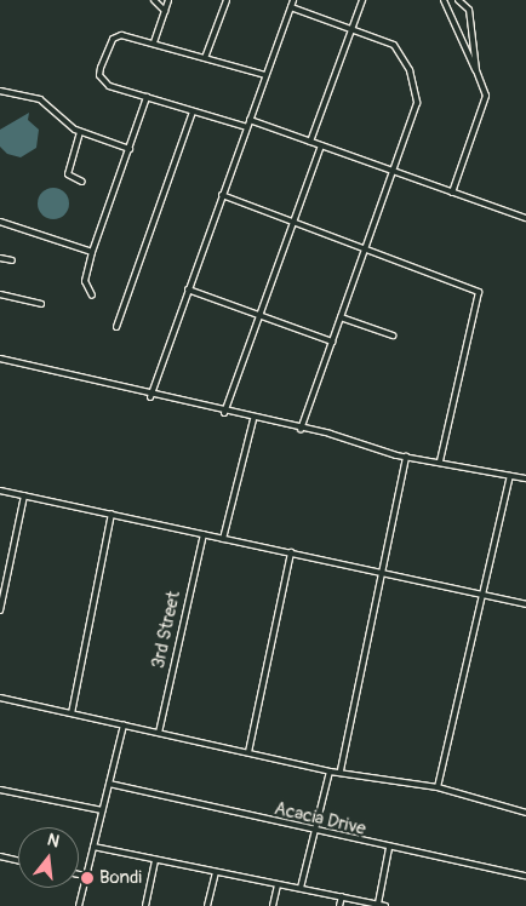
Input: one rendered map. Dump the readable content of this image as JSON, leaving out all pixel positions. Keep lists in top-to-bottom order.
{
  "streets": {
    "street": ["3rd Street", "Acacia Drive"]
  },
  "places": ["Bondi"],
  "north": "top"
}
